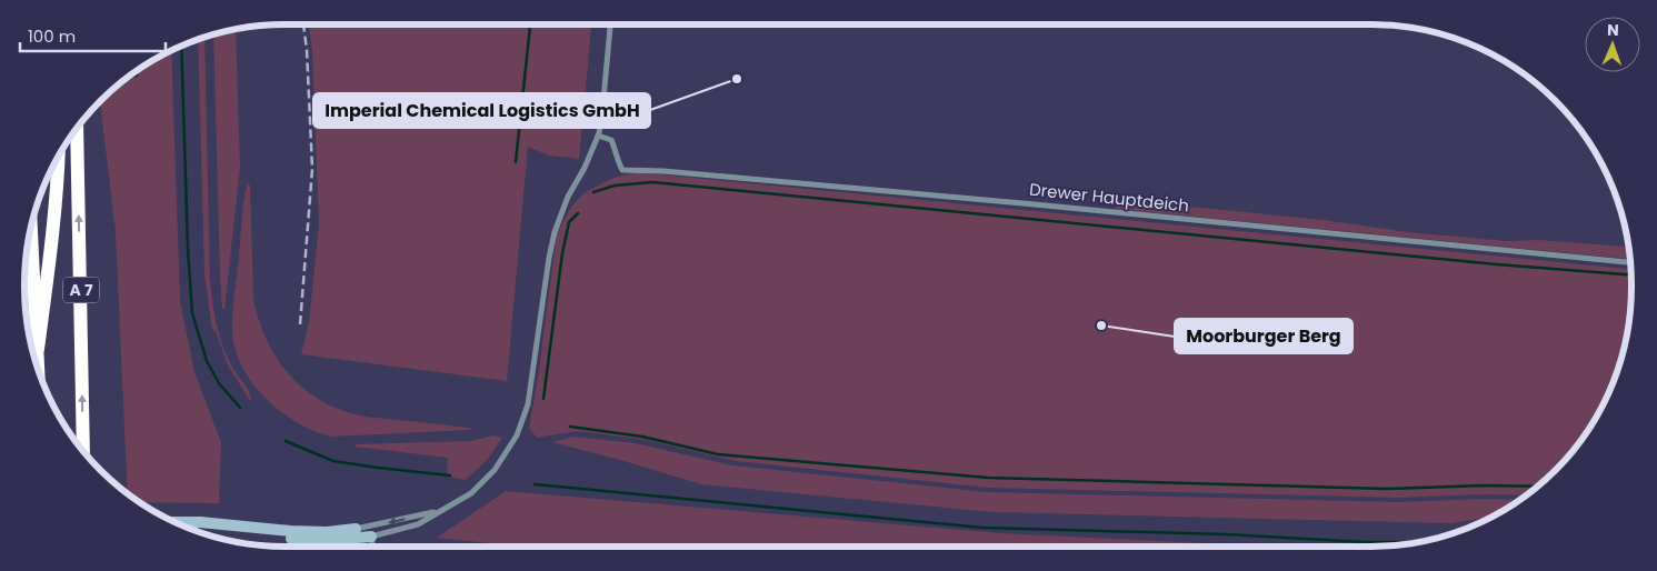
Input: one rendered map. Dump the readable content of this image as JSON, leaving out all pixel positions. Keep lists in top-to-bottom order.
{
  "streets": {
    "highway": ["A 7"],
    "street": ["Drewer Hauptdeich"]
  },
  "places": ["Imperial Chemical Logistics GmbH", "Moorburger Berg"],
  "scale_bar": "100 m",
  "north": "top"
}
